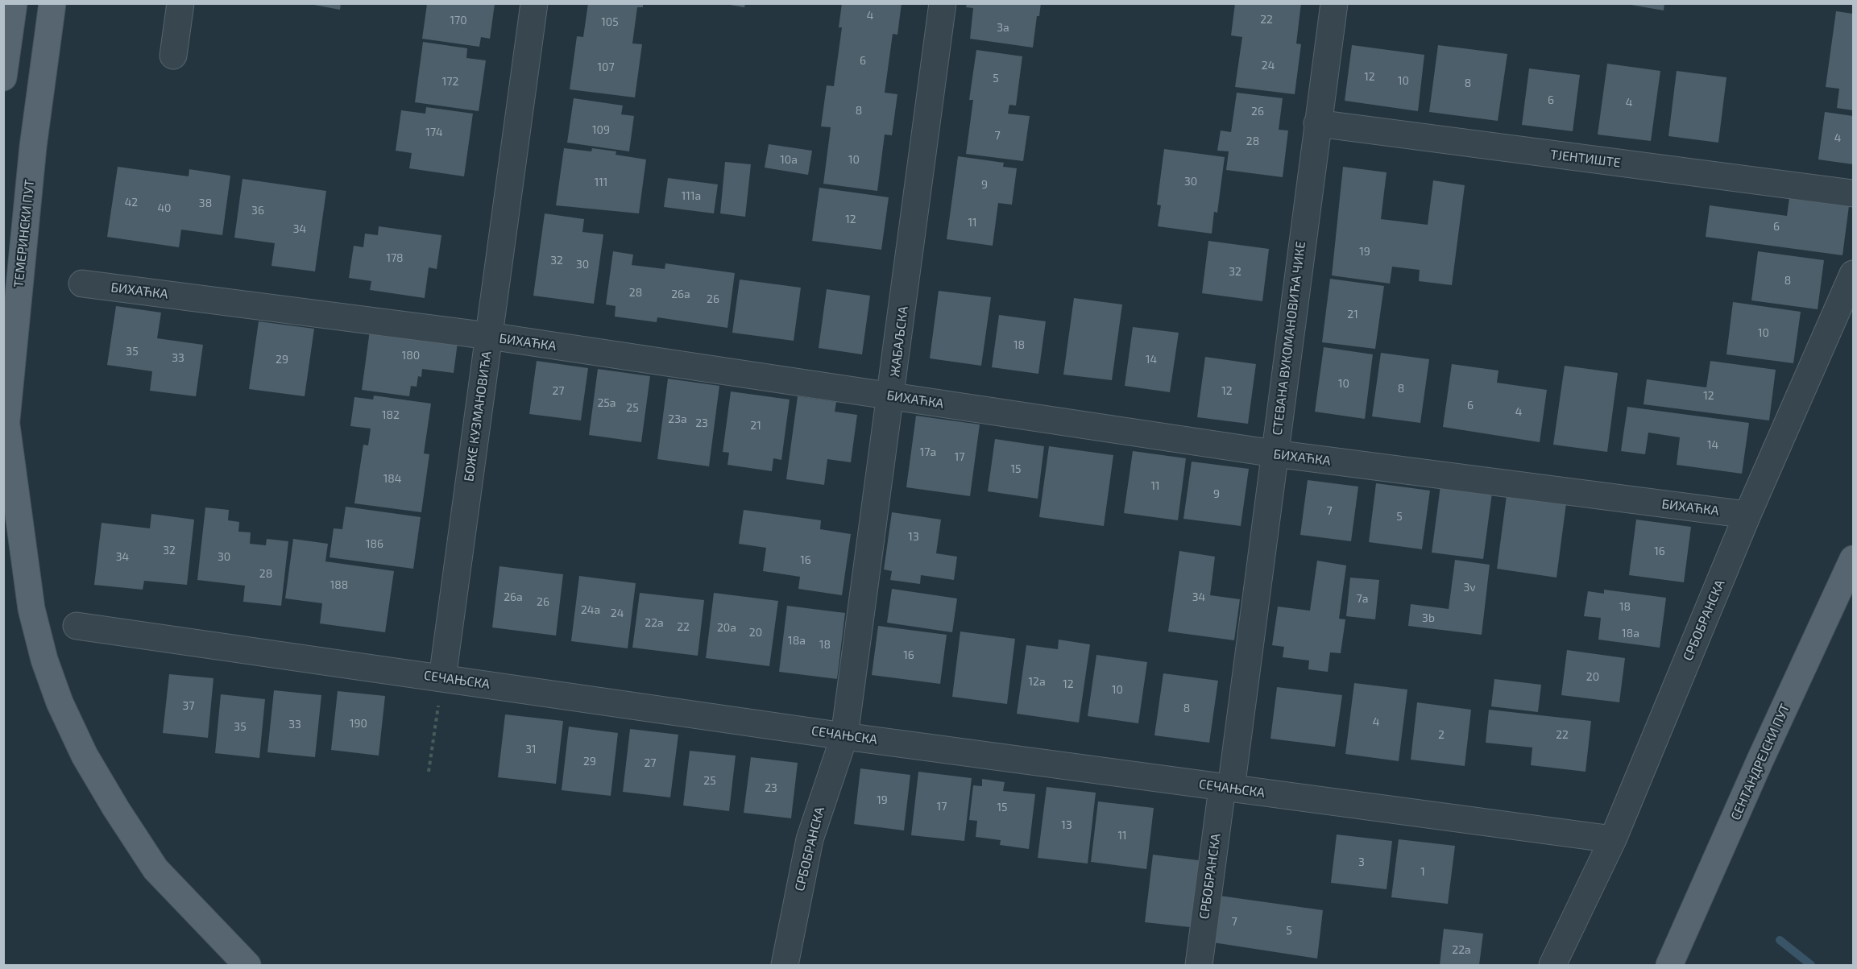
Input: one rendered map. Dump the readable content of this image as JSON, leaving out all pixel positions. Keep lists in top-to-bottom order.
{
  "streets": {
    "main road": ["ТЕМЕРИНСКИ ПУТ", "СЕНТАНДРЕЈСКИ ПУТ"],
    "street": [
      "ТЈЕНТИШТЕ",
      "БИХАЋКА",
      "СТЕВАНА ВУКОМАНОВИЋА ЧИКЕ",
      "ЖАБАЉСКА",
      "БОЖЕ КУЗМАНОВИЋА",
      "СРБОБРАНСКА",
      "СЕЧАЊСКА"
    ]
  },
  "crossings": [
    ["ТЈЕНТИШТЕ", "СТЕВАНА ВУКОМАНОВИЋА ЧИКЕ"],
    ["БИХАЋКА", "СТЕВАНА ВУКОМАНОВИЋА ЧИКЕ"],
    ["БИХАЋКА", "ЖАБАЉСКА"],
    ["БИХАЋКА", "БОЖЕ КУЗМАНОВИЋА"],
    ["БИХАЋКА", "СРБОБРАНСКА"],
    ["СТЕВАНА ВУКОМАНОВИЋА ЧИКЕ", "СРБОБРАНСКА"],
    ["СТЕВАНА ВУКОМАНОВИЋА ЧИКЕ", "СЕЧАЊСКА"],
    ["ЖАБАЉСКА", "СРБОБРАНСКА"],
    ["ЖАБАЉСКА", "СЕЧАЊСКА"],
    ["БОЖЕ КУЗМАНОВИЋА", "СЕЧАЊСКА"],
    ["СРБОБРАНСКА", "СЕЧАЊСКА"]
  ],
  "house_numbers": [
    "4",
    "22",
    "170",
    "105",
    "3a",
    "6",
    "24",
    "107",
    "12",
    "5",
    "10",
    "172",
    "8",
    "6",
    "4",
    "8",
    "26",
    "109",
    "174",
    "7",
    "4",
    "28",
    "10a",
    "10",
    "30",
    "111",
    "9",
    "111a",
    "42",
    "38",
    "40",
    "36",
    "12",
    "11",
    "6",
    "34",
    "19",
    "178",
    "32",
    "30",
    "32",
    "8",
    "28",
    "26a",
    "26",
    "21",
    "10",
    "18",
    "35",
    "180",
    "33",
    "29",
    "14",
    "10",
    "8",
    "27",
    "12",
    "12",
    "25a",
    "6",
    "25",
    "4",
    "182",
    "23a",
    "23",
    "21",
    "14",
    "17a",
    "17",
    "15",
    "184",
    "11",
    "9",
    "7",
    "5",
    "13",
    "186",
    "32",
    "16",
    "34",
    "30",
    "16",
    "28",
    "188",
    "3v",
    "26a",
    "34",
    "7a",
    "26",
    "18",
    "24a",
    "24",
    "3b",
    "22a",
    "22",
    "20a",
    "20",
    "18a",
    "18a",
    "18",
    "16",
    "20",
    "12a",
    "12",
    "10",
    "37",
    "8",
    "4",
    "190",
    "33",
    "35",
    "2",
    "22",
    "31",
    "29",
    "27",
    "25",
    "23",
    "19",
    "17",
    "15",
    "13",
    "11",
    "3",
    "1",
    "7",
    "5",
    "22a"
  ]
}
